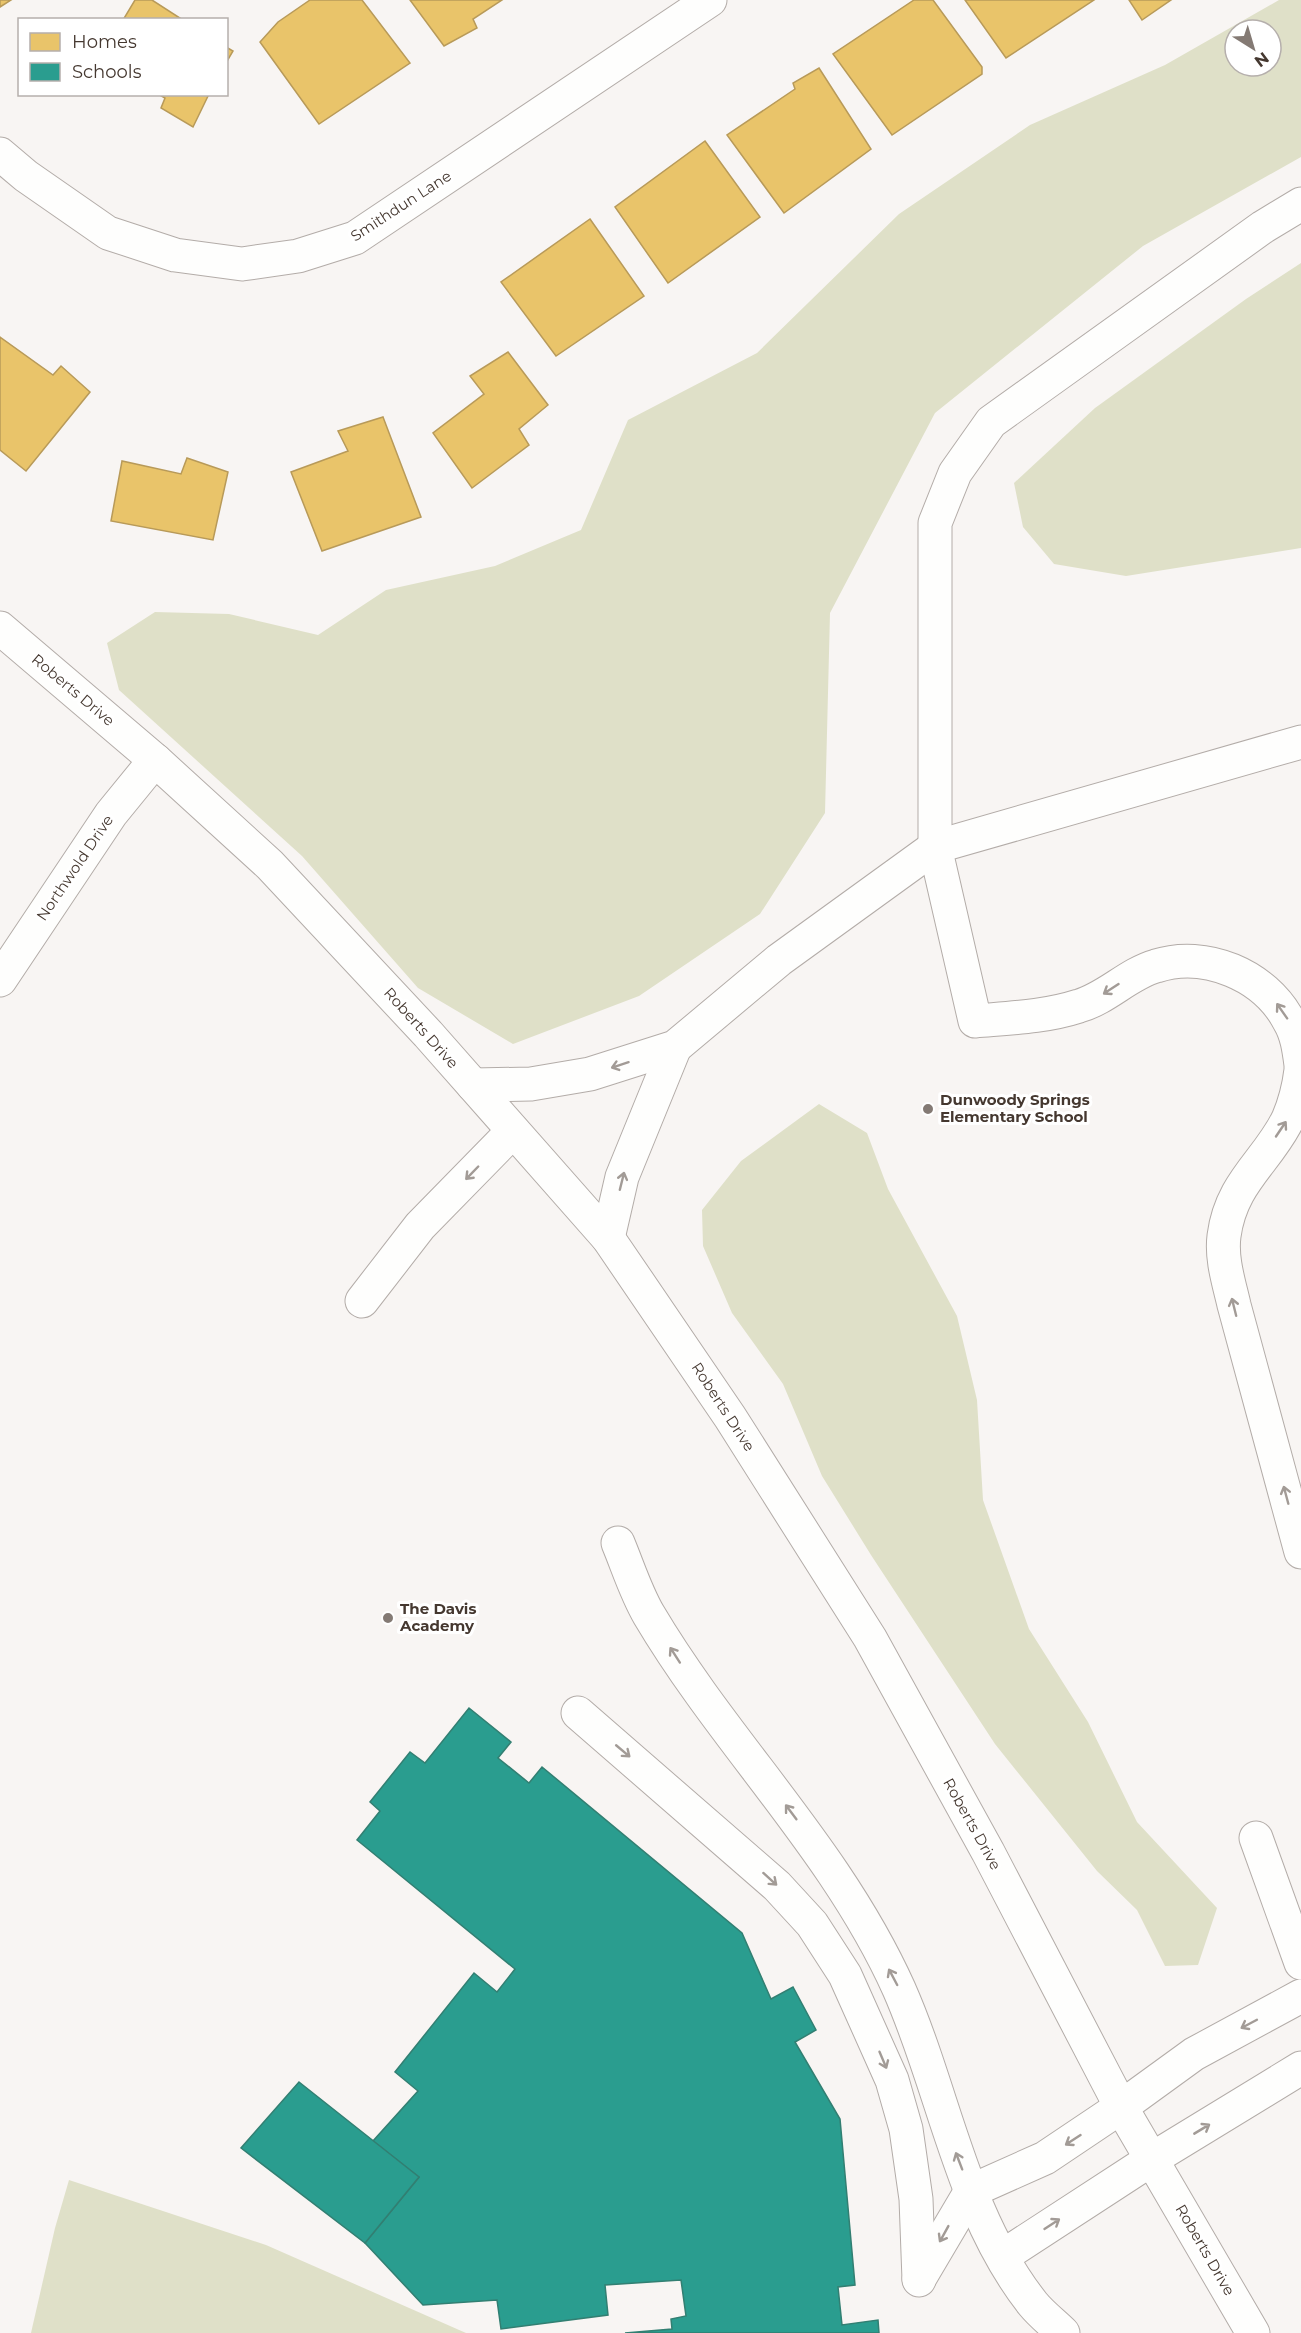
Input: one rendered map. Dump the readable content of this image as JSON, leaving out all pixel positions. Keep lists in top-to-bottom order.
{
  "streets": {
    "street": ["Smithdun Lane", "Roberts Drive", "Northwold Drive"]
  },
  "crossings": [
    ["Roberts Drive", "Northwold Drive"]
  ],
  "places": ["Dunwoody Springs Elementary School", "The Davis Academy"],
  "legend": ["Homes", "Schools"],
  "north": "bottom right"
}
